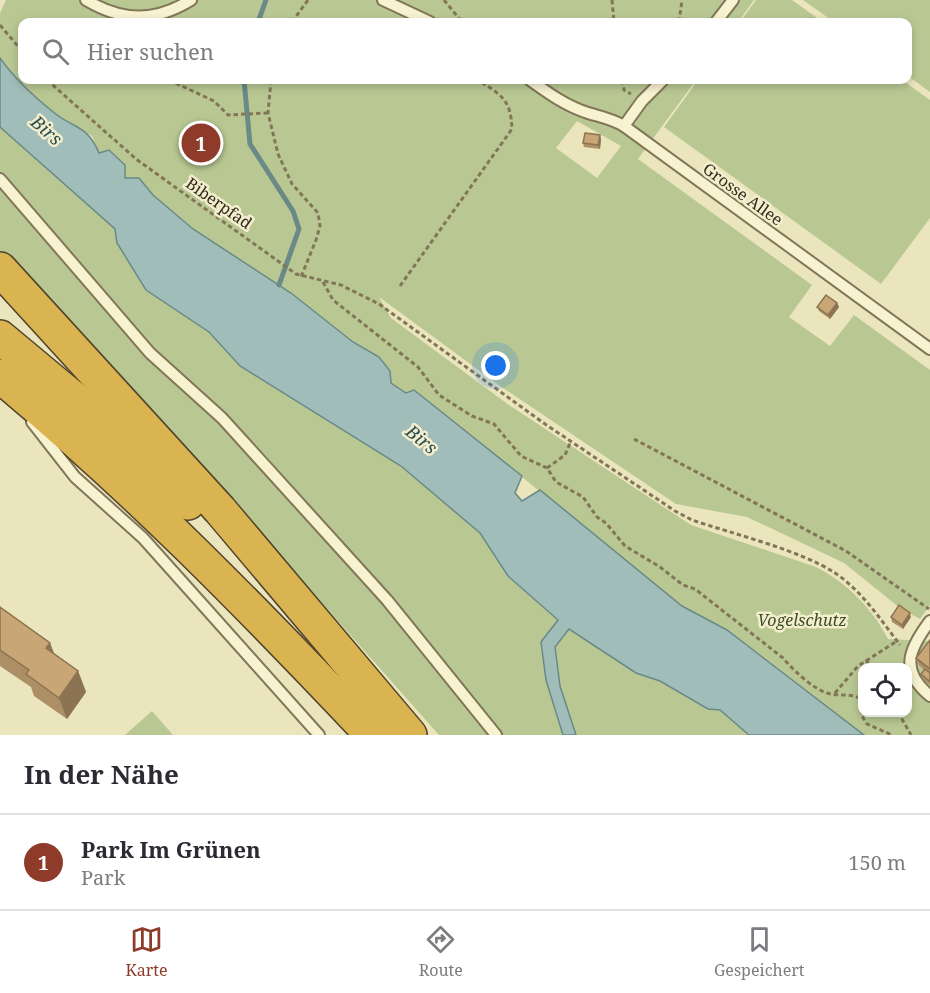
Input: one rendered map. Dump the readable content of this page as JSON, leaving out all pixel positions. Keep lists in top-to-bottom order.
{
  "streets": {
    "lane": ["Grosse Allee"],
    "path": ["Biberpfad"]
  },
  "water": ["Birs"],
  "parks": ["Vogelschutz"],
  "page": {
    "search": "Hier suchen",
    "pins": "1",
    "heading": "In der Nähe",
    "list": [
      {
        "mark": "1",
        "name": "Park Im Grünen",
        "note": "Park",
        "value": "150 m"
      }
    ],
    "nav": ["Karte", "Route", "Gespeichert"]
  }
}
